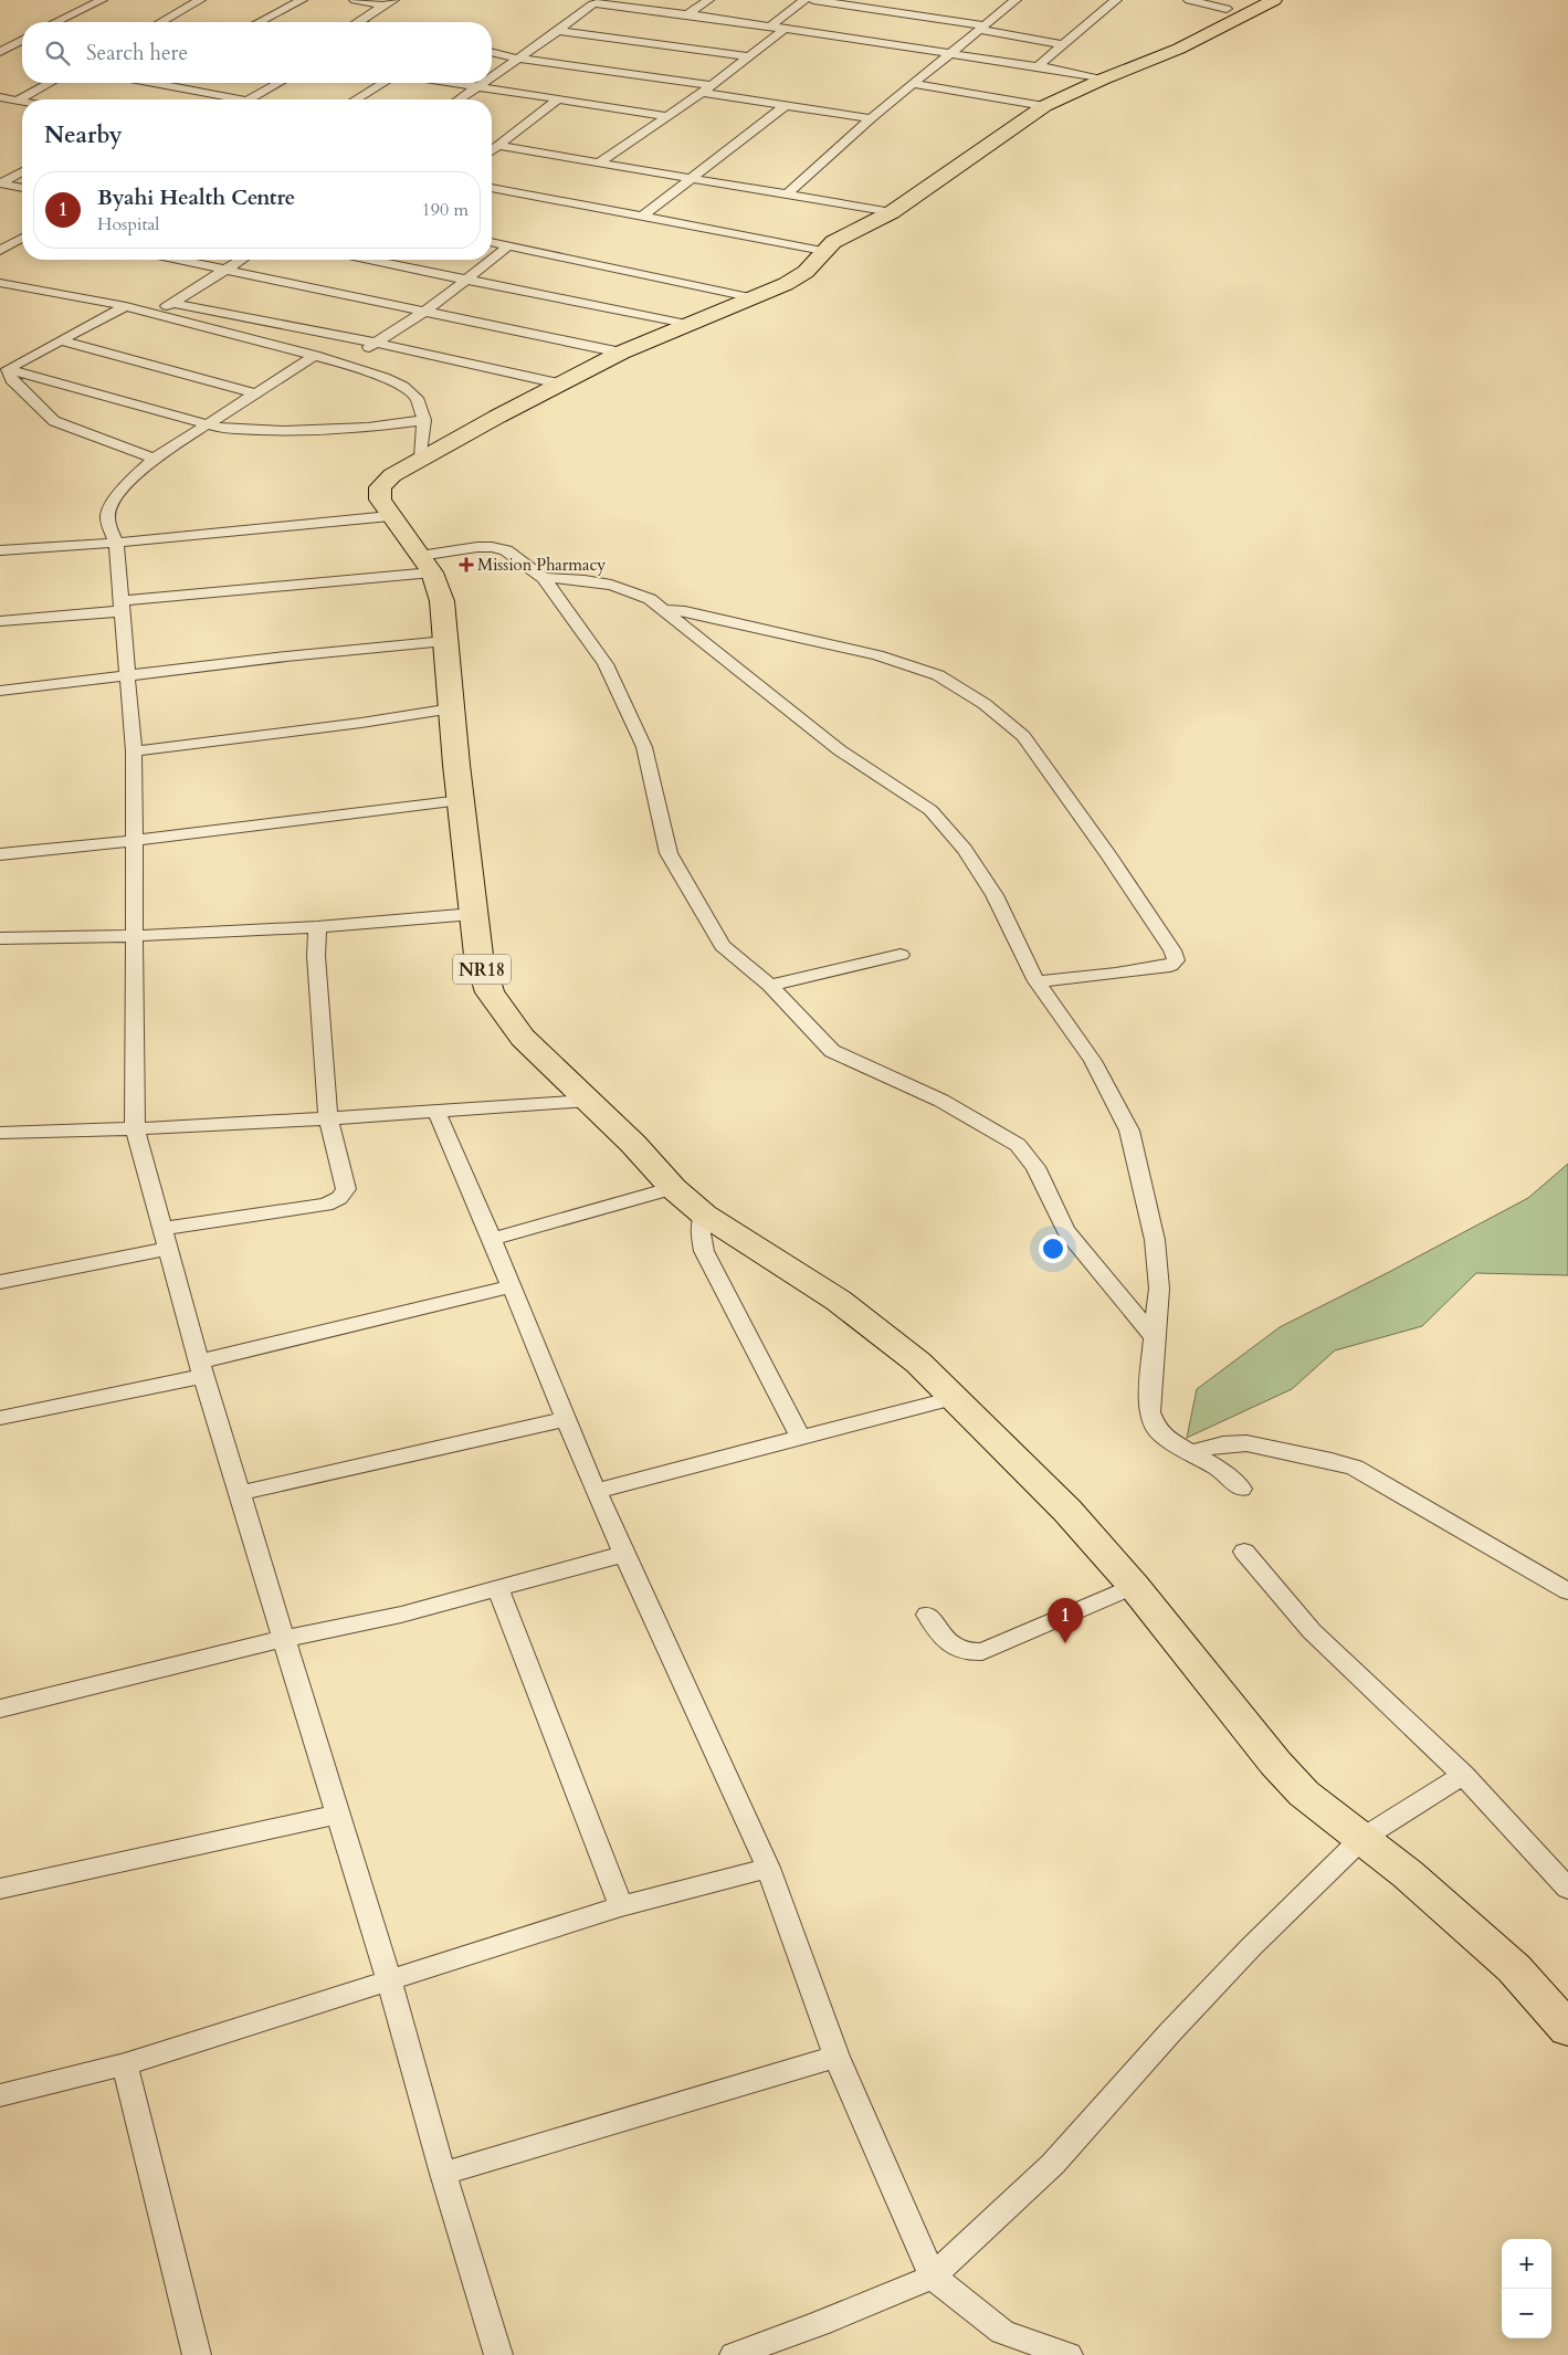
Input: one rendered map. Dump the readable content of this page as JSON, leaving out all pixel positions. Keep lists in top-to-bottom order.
{
  "streets": {
    "main road": ["NR18"]
  },
  "places": {
    "health": ["Mission Pharmacy"]
  },
  "page": {
    "search": "Search here",
    "heading": "Nearby",
    "list": [
      {
        "mark": "1",
        "name": "Byahi Health Centre",
        "note": "Hospital",
        "value": "190 m"
      }
    ],
    "pins": "1",
    "map_buttons": ["+", "−"]
  }
}
